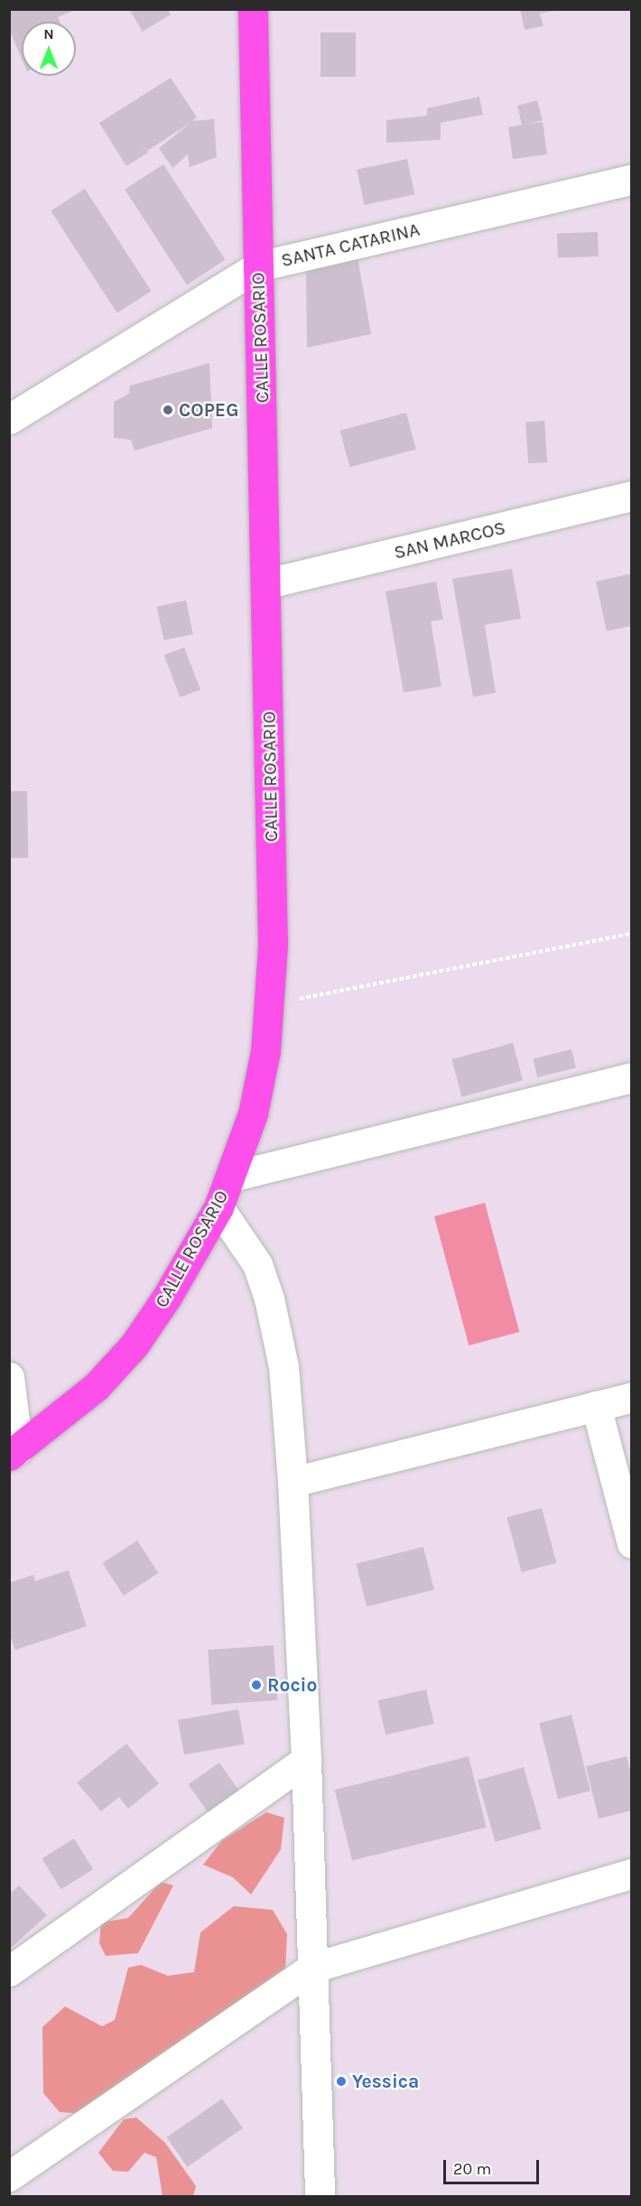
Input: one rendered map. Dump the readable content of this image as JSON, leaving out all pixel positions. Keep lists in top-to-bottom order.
{
  "streets": {
    "main road": ["CALLE ROSARIO"],
    "street": ["SANTA CATARINA", "SAN MARCOS"]
  },
  "crossings": [
    ["SANTA CATARINA", "CALLE ROSARIO"],
    ["CALLE ROSARIO", "SAN MARCOS"]
  ],
  "places": ["COPEG", "Rocio", "Yessica"],
  "scale_bar": "20 m",
  "north": "top"
}
